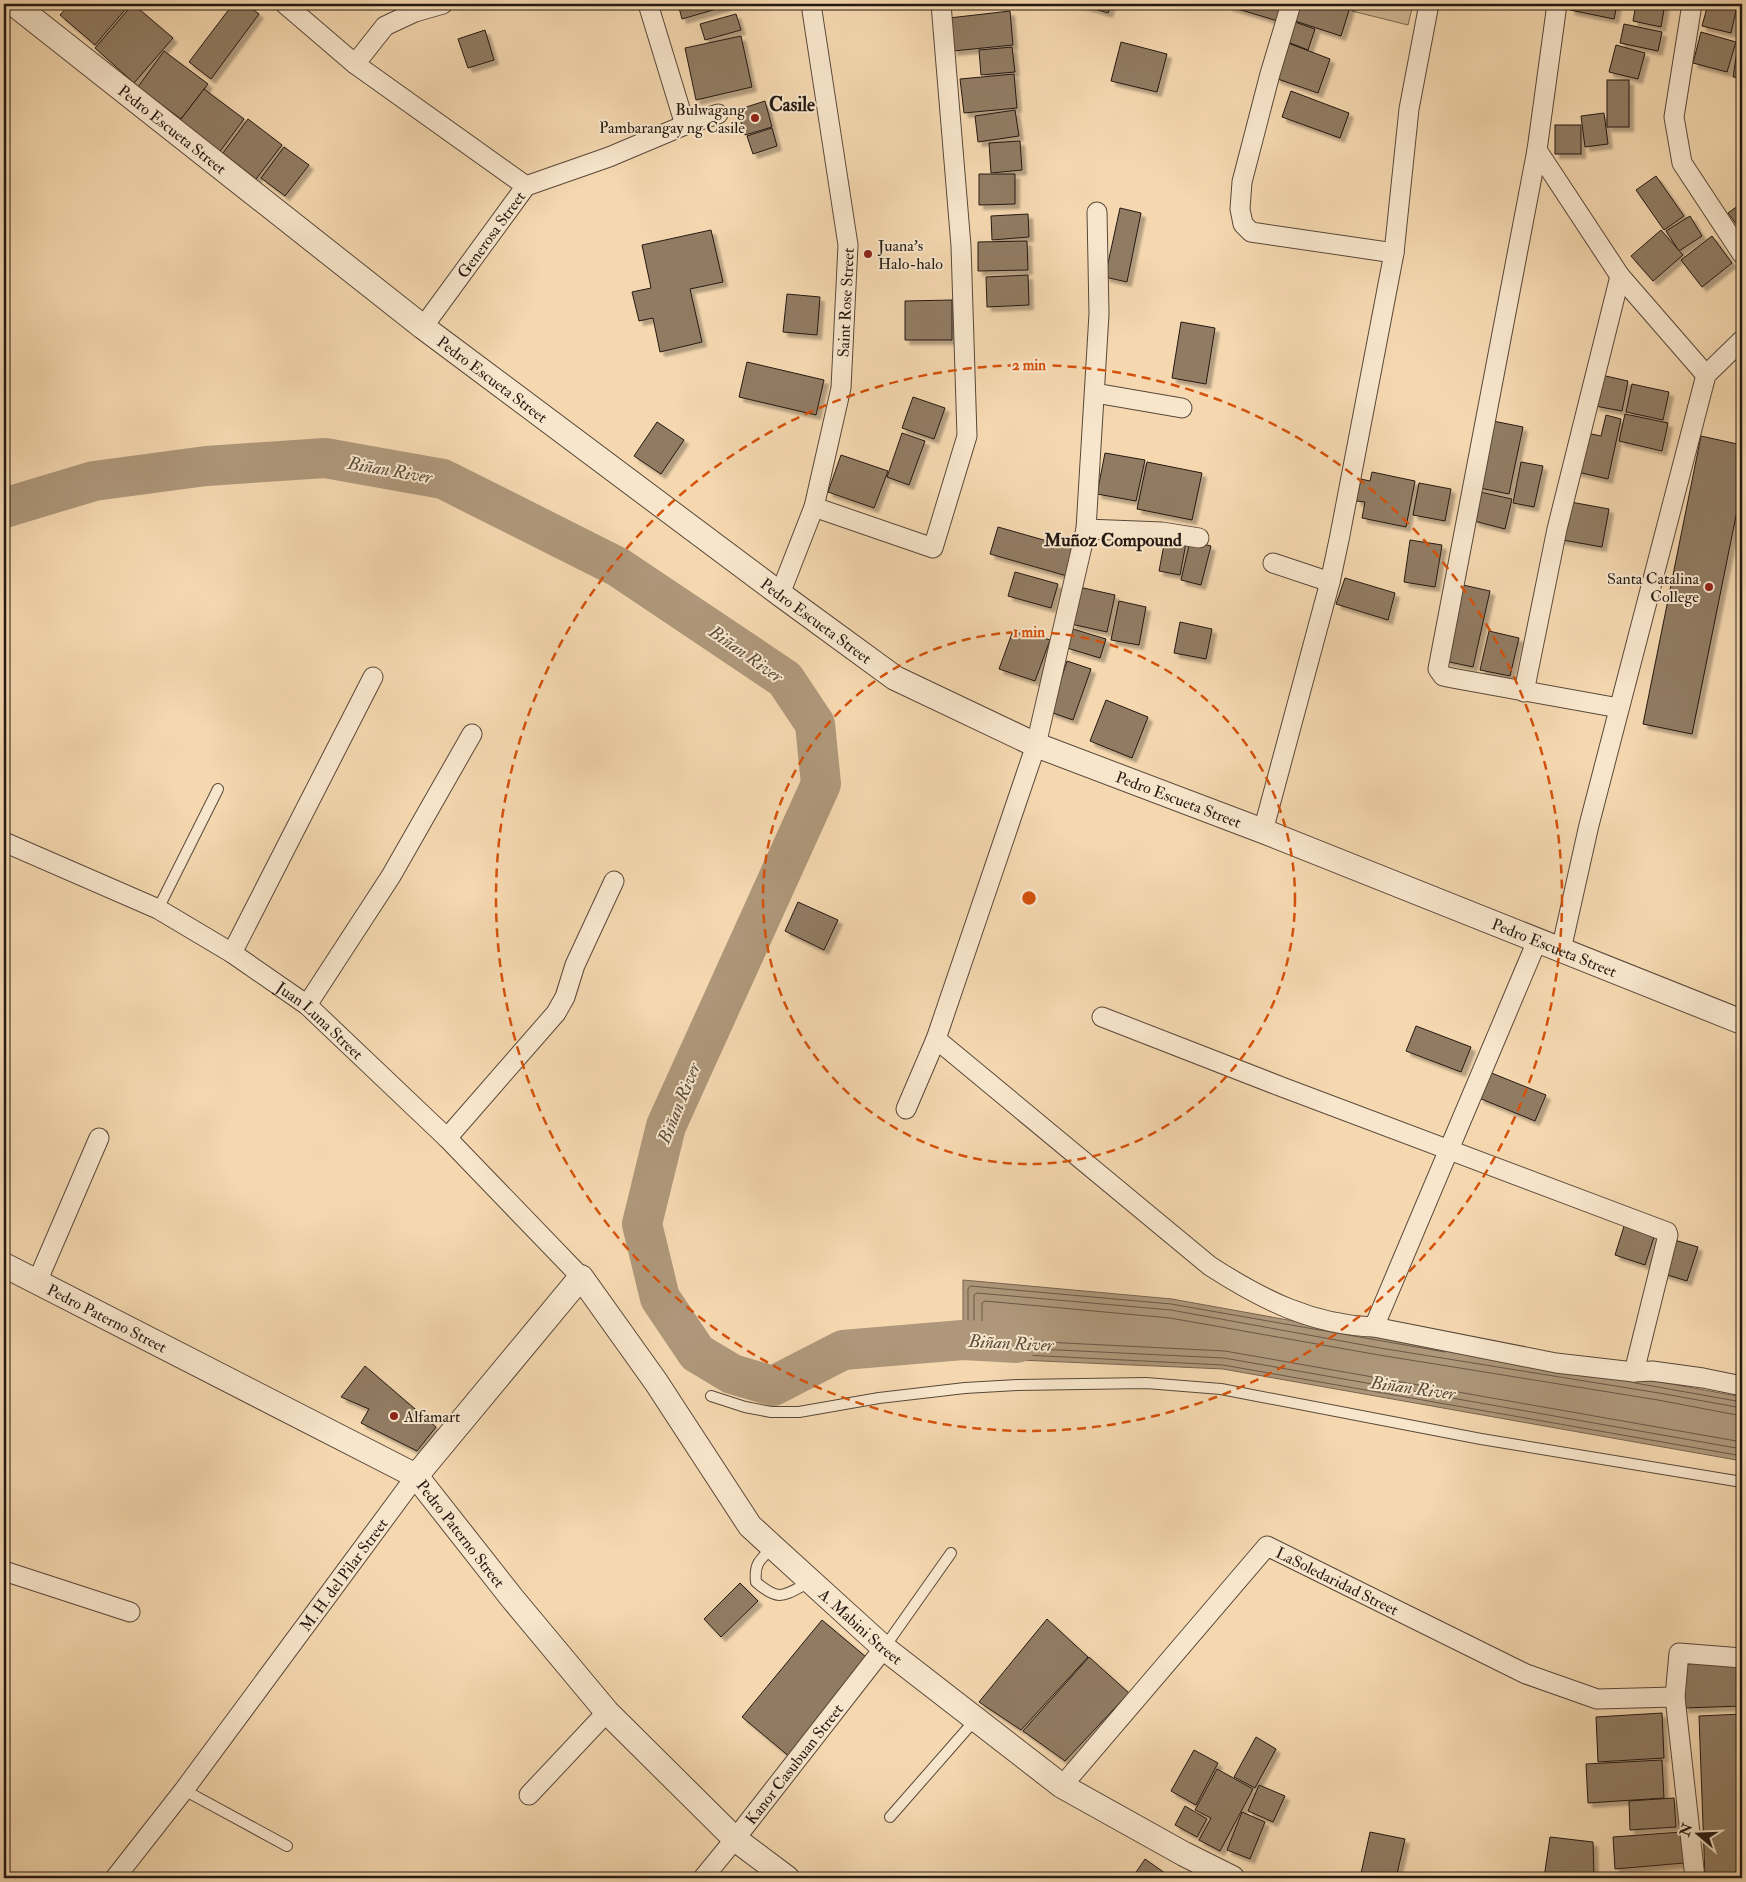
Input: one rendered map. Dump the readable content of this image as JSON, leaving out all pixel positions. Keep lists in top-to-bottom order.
{
  "streets": {
    "street": [
      "Pedro Escueta Street",
      "Generosa Street",
      "Saint Rose Street",
      "Juan Luna Street",
      "Pedro Paterno Street",
      "M. H. del Pilar Street",
      "LaSoledaridad Street",
      "A. Mabini Street",
      "Kanor Casubuan Street"
    ]
  },
  "crossings": [
    ["Pedro Escueta Street", "Generosa Street"],
    ["Pedro Escueta Street", "Saint Rose Street"],
    ["Juan Luna Street", "M. H. del Pilar Street"],
    ["Juan Luna Street", "A. Mabini Street"],
    ["Pedro Paterno Street", "M. H. del Pilar Street"],
    ["Pedro Paterno Street", "Kanor Casubuan Street"],
    ["M. H. del Pilar Street", "A. Mabini Street"],
    ["LaSoledaridad Street", "A. Mabini Street"],
    ["A. Mabini Street", "Kanor Casubuan Street"]
  ],
  "districts": ["Casile", "Muñoz Compound"],
  "water": ["Biñan River"],
  "places": [
    "Bulwagang Pambarangay ng Casile",
    "Juana's Halo-halo",
    "Santa Catalina College",
    "Alfamart"
  ],
  "north": "left",
  "rings": ["2 min", "1 min"]
}
